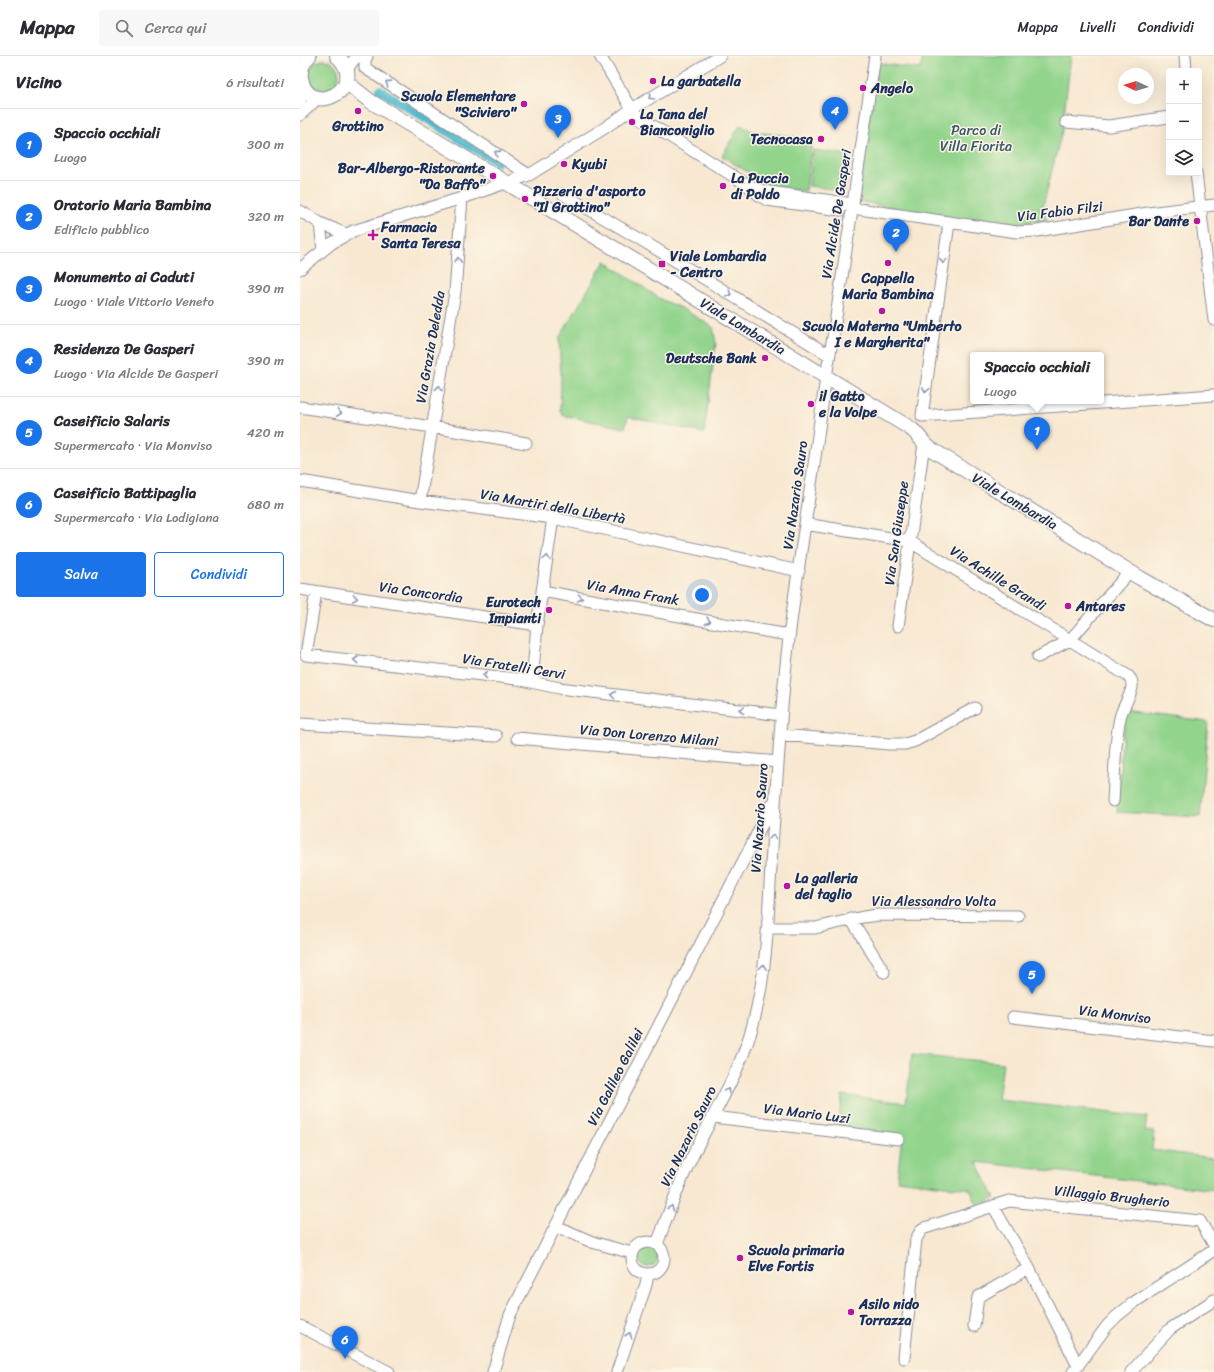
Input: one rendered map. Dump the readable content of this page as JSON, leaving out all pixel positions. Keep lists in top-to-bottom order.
{
  "streets": {
    "main road": ["Viale Lombardia"],
    "street": [
      "Via Fabio Filzi",
      "Via Alcide De Gasperi",
      "Via Grazia Deledda",
      "Via Nazario Sauro",
      "Via Martiri della Libertà",
      "Via San Giuseppe",
      "Via Achille Grandi",
      "Via Concordia",
      "Via Anna Frank",
      "Via Fratelli Cervi",
      "Via Don Lorenzo Milani",
      "Via Alessandro Volta",
      "Via Monviso",
      "Via Galileo Galilei",
      "Via Mario Luzi",
      "Villaggio Brugherio"
    ]
  },
  "crossings": [
    ["Via Fabio Filzi", "Via Alcide De Gasperi"],
    ["Via Alcide De Gasperi", "Viale Lombardia"],
    ["Via Alcide De Gasperi", "Via Nazario Sauro"],
    ["Viale Lombardia", "Via Nazario Sauro"],
    ["Viale Lombardia", "Via San Giuseppe"],
    ["Via Grazia Deledda", "Via Martiri della Libertà"],
    ["Via Nazario Sauro", "Via Martiri della Libertà"],
    ["Via Nazario Sauro", "Via Anna Frank"],
    ["Via Nazario Sauro", "Via Fratelli Cervi"],
    ["Via Nazario Sauro", "Via Don Lorenzo Milani"],
    ["Via Nazario Sauro", "Via Alessandro Volta"],
    ["Via Nazario Sauro", "Via Galileo Galilei"],
    ["Via Nazario Sauro", "Via Mario Luzi"],
    ["Via San Giuseppe", "Via Achille Grandi"],
    ["Via Concordia", "Via Fratelli Cervi"]
  ],
  "one_way": [
    "Via Grazia Deledda",
    "Via Nazario Sauro",
    "Via Concordia",
    "Via Anna Frank"
  ],
  "parks": ["Parco di Villa Fiorita"],
  "places": {
    "other": [
      "La garbatella",
      "Angelo",
      "Scuola Elementare \"Sciviero\"",
      "Grottino",
      "La Tana del Bianconiglio",
      "Tecnocasa",
      "Kyubi",
      "Bar-Albergo-Ristorante \"Da Baffo\"",
      "La Puccia di Poldo",
      "Pizzeria d'asporto \"Il Grottino\"",
      "Bar Dante",
      "Cappella Maria Bambina",
      "Scuola Materna \"Umberto I e Margherita\"",
      "Deutsche Bank",
      "il Gatto e la Volpe",
      "Antares",
      "Eurotech Impianti",
      "La galleria del taglio",
      "Scuola primaria Elve Fortis",
      "Asilo nido Torrazza"
    ],
    "health": ["Farmacia Santa Teresa"],
    "transit": ["Viale Lombardia - Centro"]
  },
  "north": "left",
  "page": {
    "header": "Mappa",
    "search": "Cerca qui",
    "nav": ["Mappa", "Livelli", "Condividi"],
    "heading": ["Vicino", "6 risultati"],
    "map_buttons": ["+", "−"],
    "pins": [
      "4",
      "3",
      "2",
      "1",
      "5",
      "6"
    ],
    "list": [
      {
        "mark": "1",
        "name": "Spaccio occhiali",
        "note": "Luogo",
        "value": "300 m"
      },
      {
        "mark": "2",
        "name": "Oratorio Maria Bambina",
        "note": "Edificio pubblico",
        "value": "320 m"
      },
      {
        "mark": "3",
        "name": "Monumento ai Caduti",
        "note": "Luogo · Viale Vittorio Veneto",
        "value": "390 m"
      },
      {
        "mark": "4",
        "name": "Residenza De Gasperi",
        "note": "Luogo · Via Alcide De Gasperi",
        "value": "390 m"
      },
      {
        "mark": "5",
        "name": "Caseificio Salaris",
        "note": "Supermercato · Via Monviso",
        "value": "420 m"
      },
      {
        "mark": "6",
        "name": "Caseificio Battipaglia",
        "note": "Supermercato · Via Lodigiana",
        "value": "680 m"
      }
    ],
    "popup": ["Spaccio occhiali", "Luogo"],
    "buttons": ["Salva", "Condividi"]
  }
}
